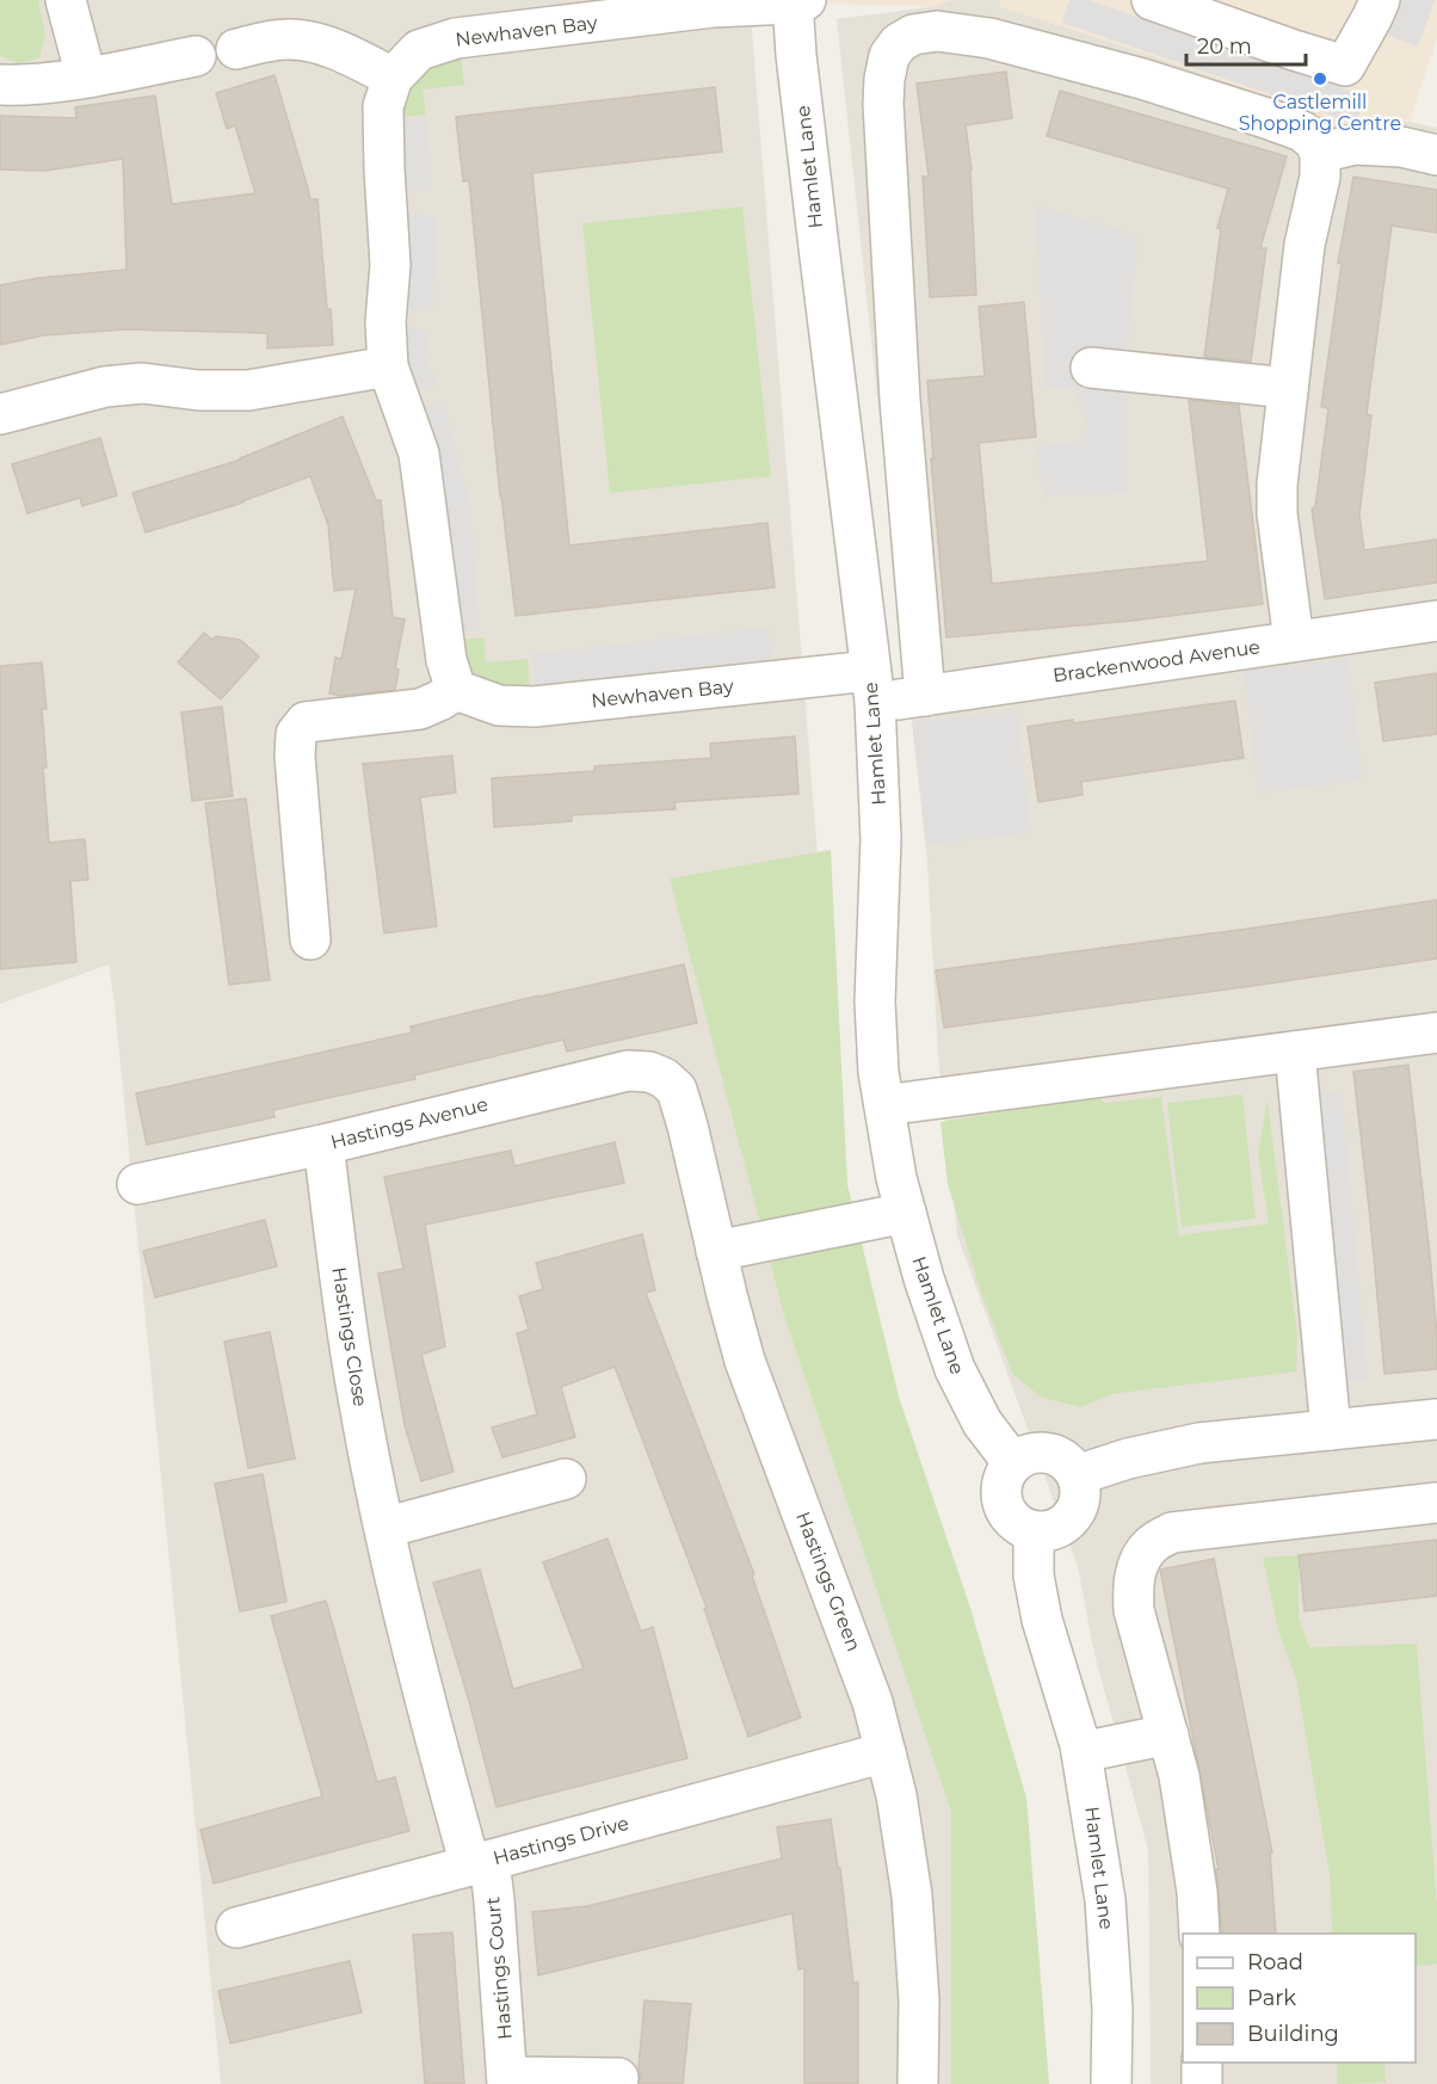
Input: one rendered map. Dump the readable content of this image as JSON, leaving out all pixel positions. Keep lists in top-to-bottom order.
{
  "streets": {
    "street": [
      "Newhaven Bay",
      "Hamlet Lane",
      "Brackenwood Avenue",
      "Hastings Avenue",
      "Hastings Close",
      "Hastings Green",
      "Hastings Drive",
      "Hastings Court"
    ]
  },
  "crossings": [
    ["Newhaven Bay", "Hamlet Lane"],
    ["Newhaven Bay", "Brackenwood Avenue"],
    ["Hamlet Lane", "Brackenwood Avenue"],
    ["Hastings Avenue", "Hastings Close"],
    ["Hastings Avenue", "Hastings Green"],
    ["Hastings Close", "Hastings Drive"],
    ["Hastings Close", "Hastings Court"],
    ["Hastings Green", "Hastings Drive"],
    ["Hastings Drive", "Hastings Court"]
  ],
  "places": ["Castlemill Shopping Centre"],
  "legend": ["Road", "Park", "Building"],
  "scale_bar": "20 m"
}
